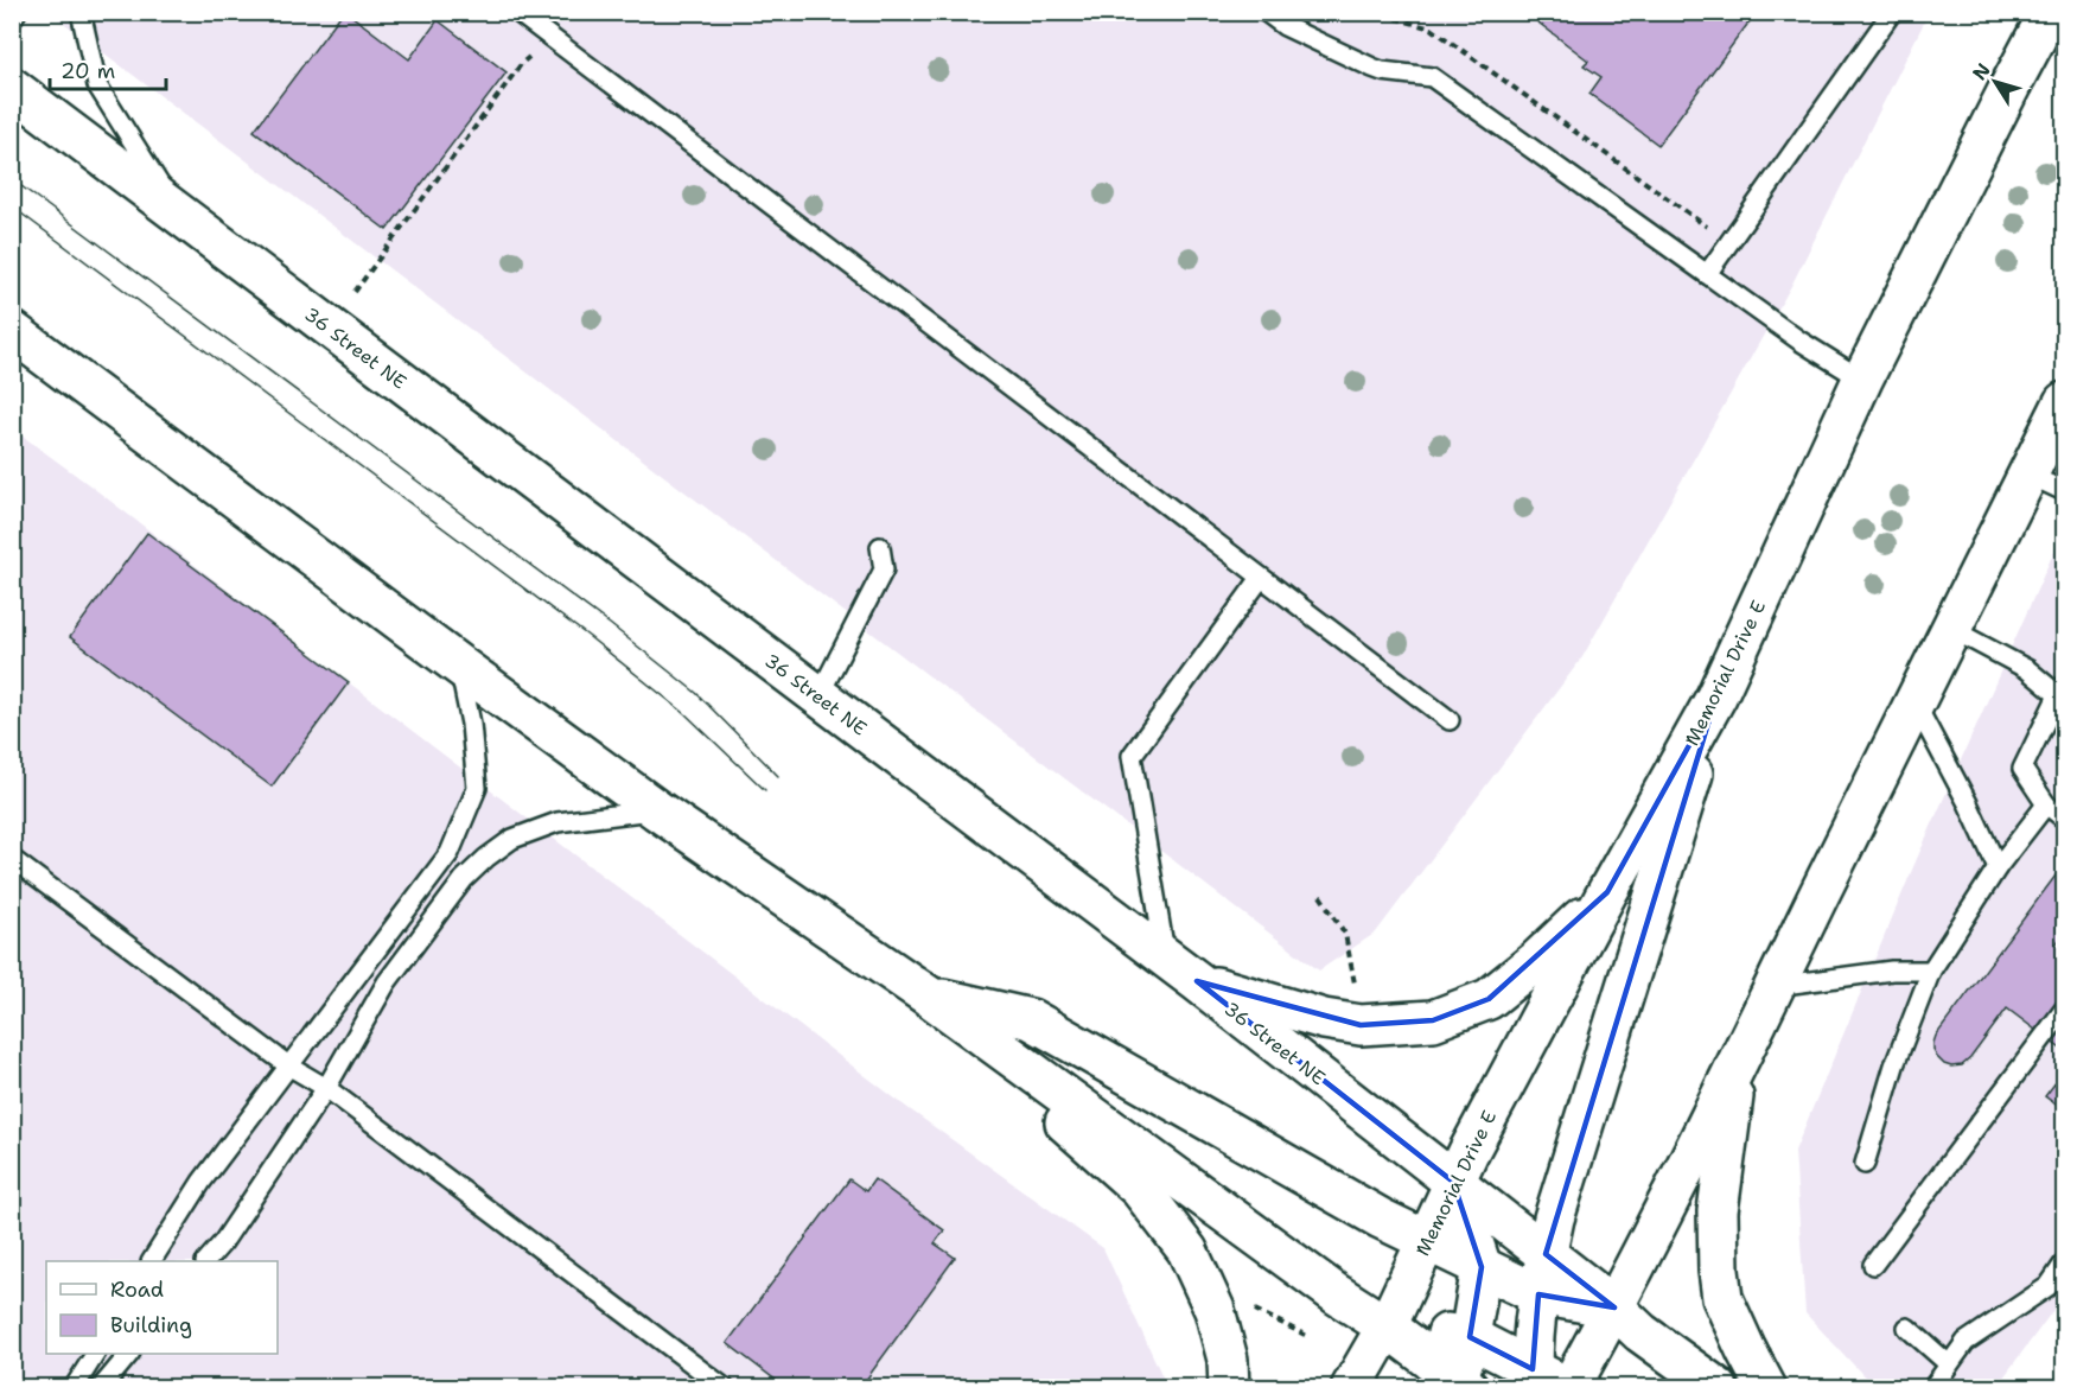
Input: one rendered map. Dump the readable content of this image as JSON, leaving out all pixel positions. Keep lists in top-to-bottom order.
{
  "streets": {
    "main road": ["36 Street NE", "Memorial Drive E"]
  },
  "crossings": [
    ["36 Street NE", "Memorial Drive E"]
  ],
  "legend": ["Road", "Building"],
  "scale_bar": "20 m",
  "north": "top left"
}
